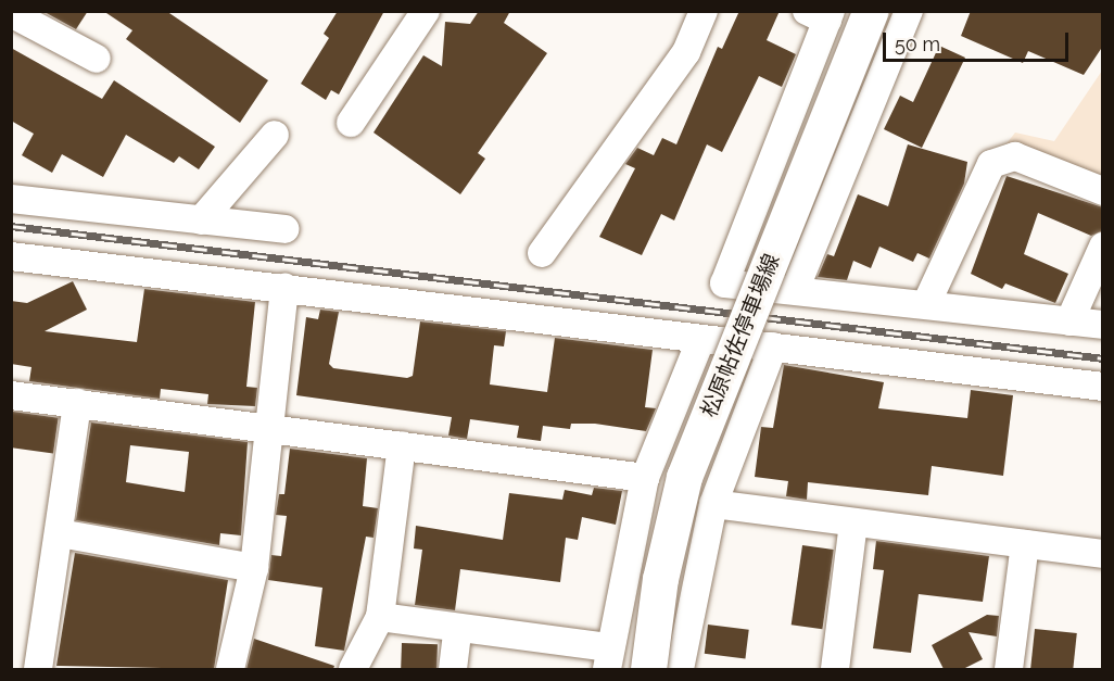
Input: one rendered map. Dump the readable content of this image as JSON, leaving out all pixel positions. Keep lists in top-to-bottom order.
{
  "streets": {
    "main road": ["松原帖佐停車場線"]
  },
  "scale_bar": "50 m"
}
